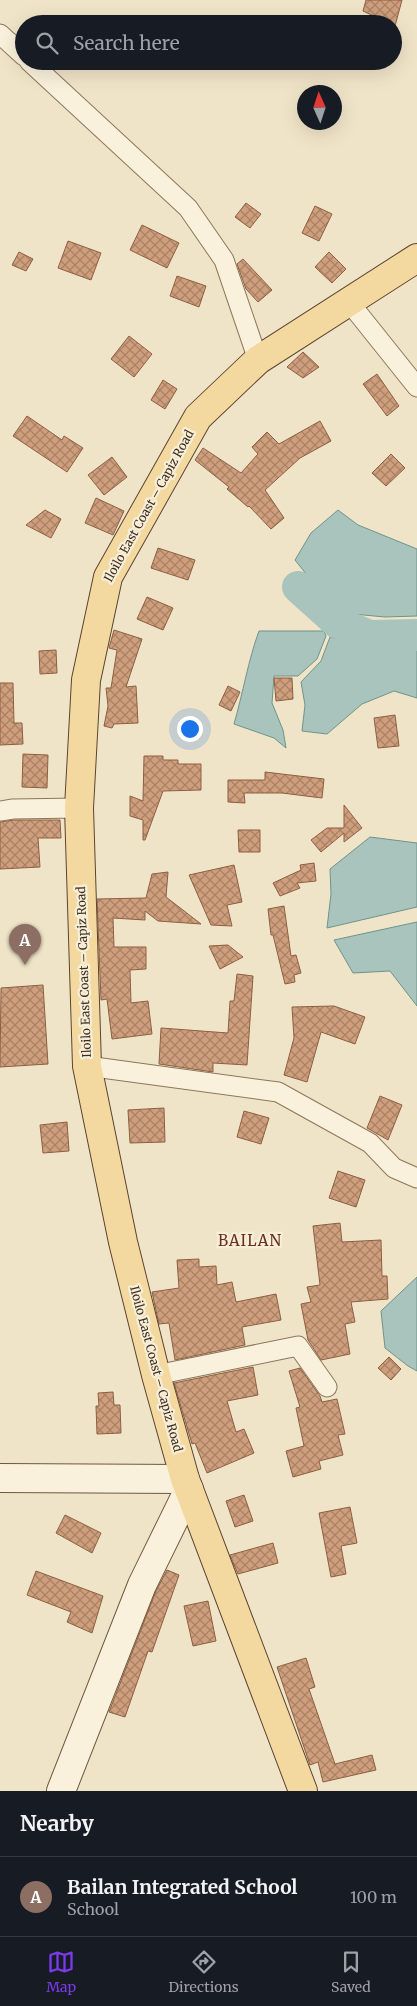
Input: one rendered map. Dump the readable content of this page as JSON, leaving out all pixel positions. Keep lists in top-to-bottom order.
{
  "streets": {
    "main road": ["Iloilo East Coast – Capiz Road"]
  },
  "districts": ["BAILAN"],
  "north": "top",
  "page": {
    "search": "Search here",
    "pins": "A",
    "heading": "Nearby",
    "list": [
      {
        "mark": "A",
        "name": "Bailan Integrated School",
        "note": "School",
        "value": "100 m"
      }
    ],
    "nav": ["Map", "Directions", "Saved"]
  }
}
